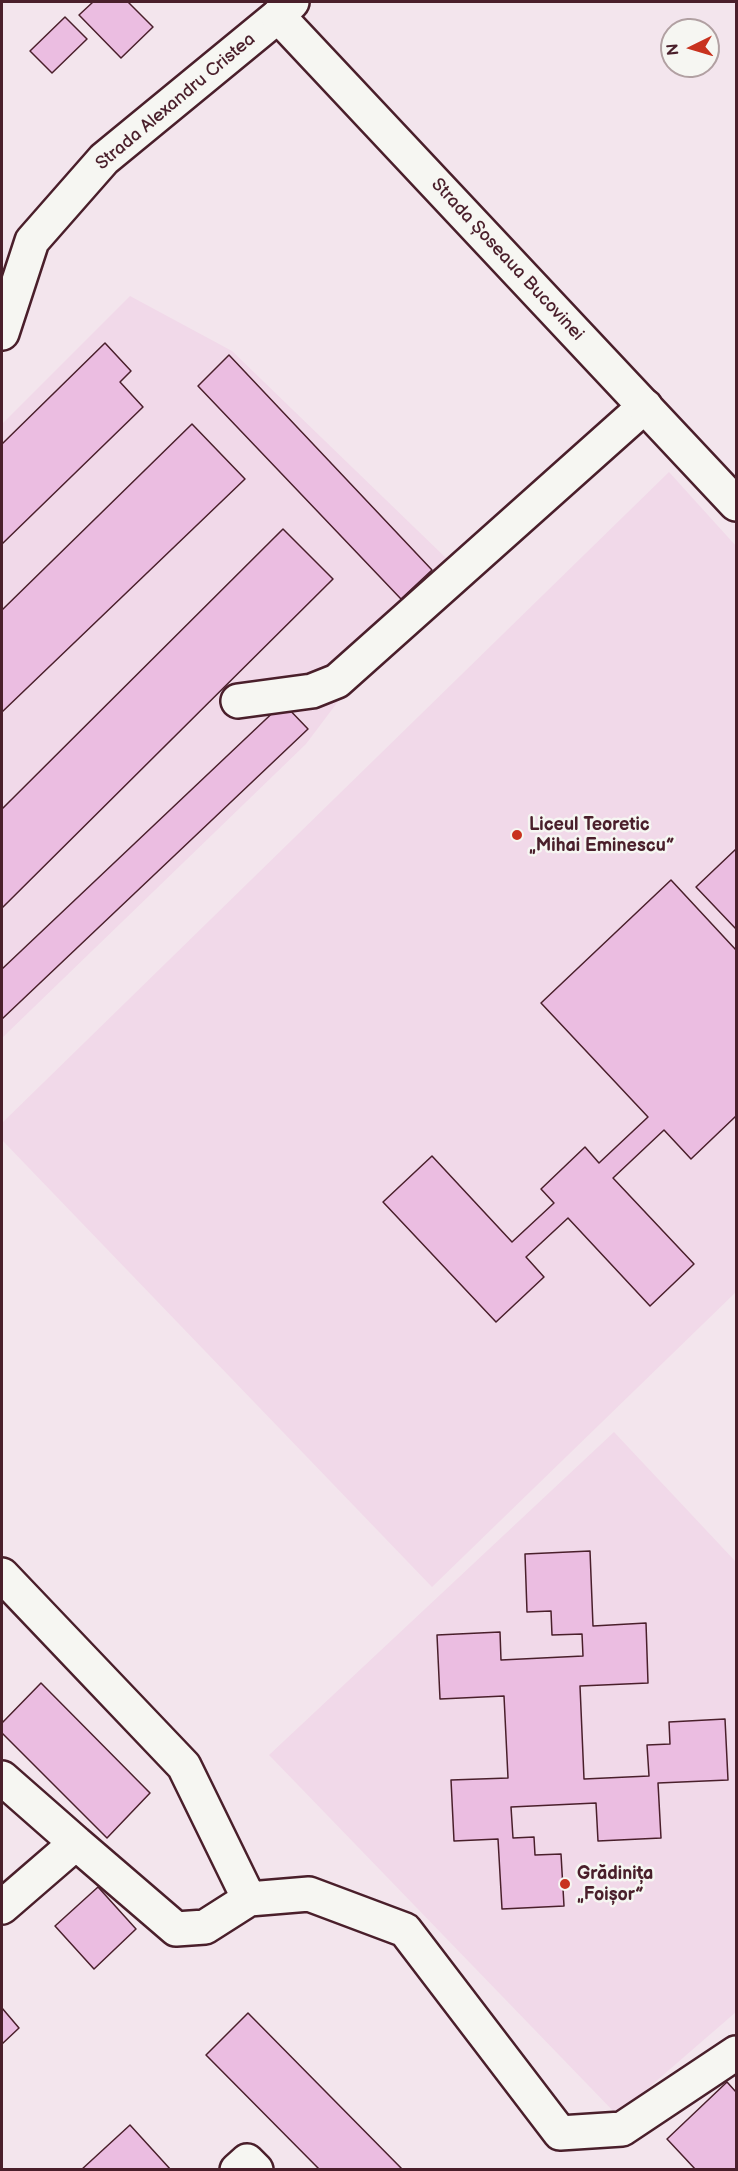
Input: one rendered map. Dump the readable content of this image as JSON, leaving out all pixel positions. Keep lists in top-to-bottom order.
{
  "streets": {
    "main road": ["Strada Alexandru Cristea", "Strada Șoseaua Bucovinei"]
  },
  "crossings": [
    ["Strada Alexandru Cristea", "Strada Șoseaua Bucovinei"]
  ],
  "places": ["Liceul Teoretic „Mihai Eminescu”", "Grădinița „Foișor”"],
  "north": "left"
}
